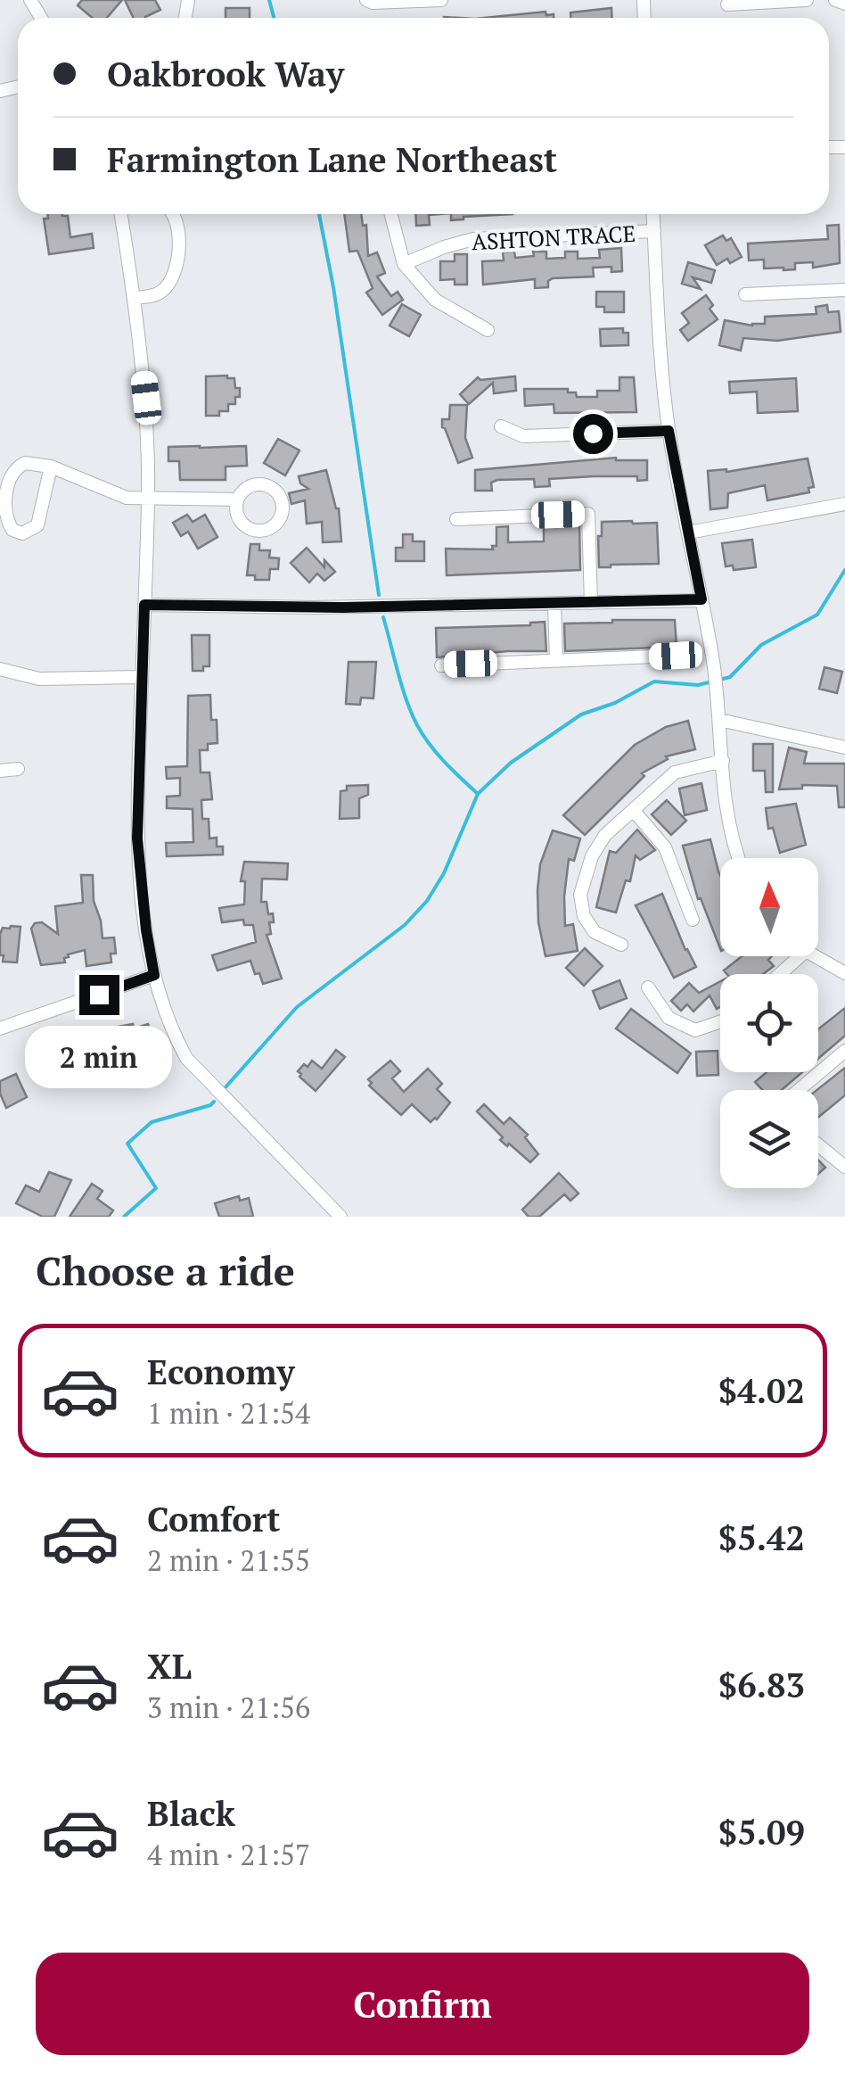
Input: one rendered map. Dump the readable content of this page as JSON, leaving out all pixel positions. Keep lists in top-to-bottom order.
{
  "streets": {
    "street": ["ASHTON TRACE"]
  },
  "north": "top",
  "page": {
    "banner": ["Oakbrook Way", "Farmington Lane Northeast"],
    "bubble": "2 min",
    "heading": "Choose a ride",
    "list": [
      {
        "name": "Economy",
        "note": "1 min · 21:54",
        "value": "$4.02"
      },
      {
        "name": "Comfort",
        "note": "2 min · 21:55",
        "value": "$5.42"
      },
      {
        "name": "XL",
        "note": "3 min · 21:56",
        "value": "$6.83"
      },
      {
        "name": "Black",
        "note": "4 min · 21:57",
        "value": "$5.09"
      }
    ],
    "buttons": "Confirm"
  }
}
